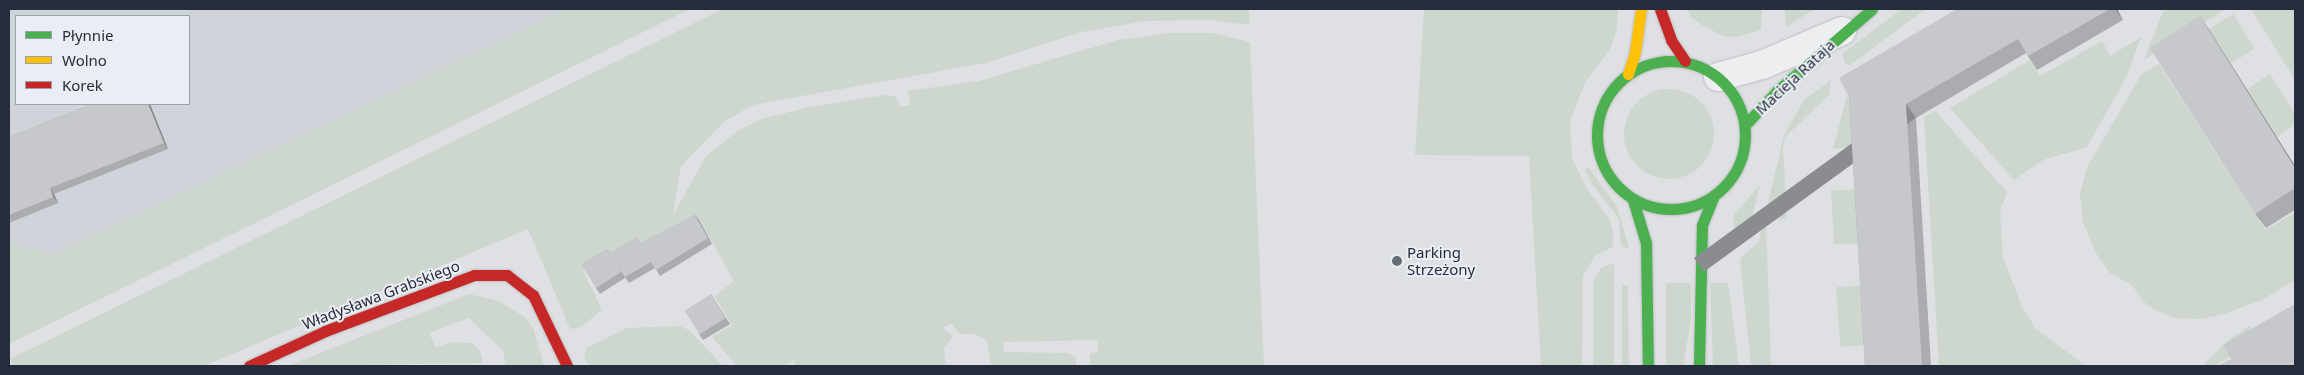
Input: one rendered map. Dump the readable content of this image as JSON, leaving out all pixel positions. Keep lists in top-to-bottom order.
{
  "streets": {
    "street": ["Macieja Rataja", "Władysława Grabskiego"]
  },
  "places": ["Parking Strzeżony"],
  "legend": ["Płynnie", "Wolno", "Korek"]
}
